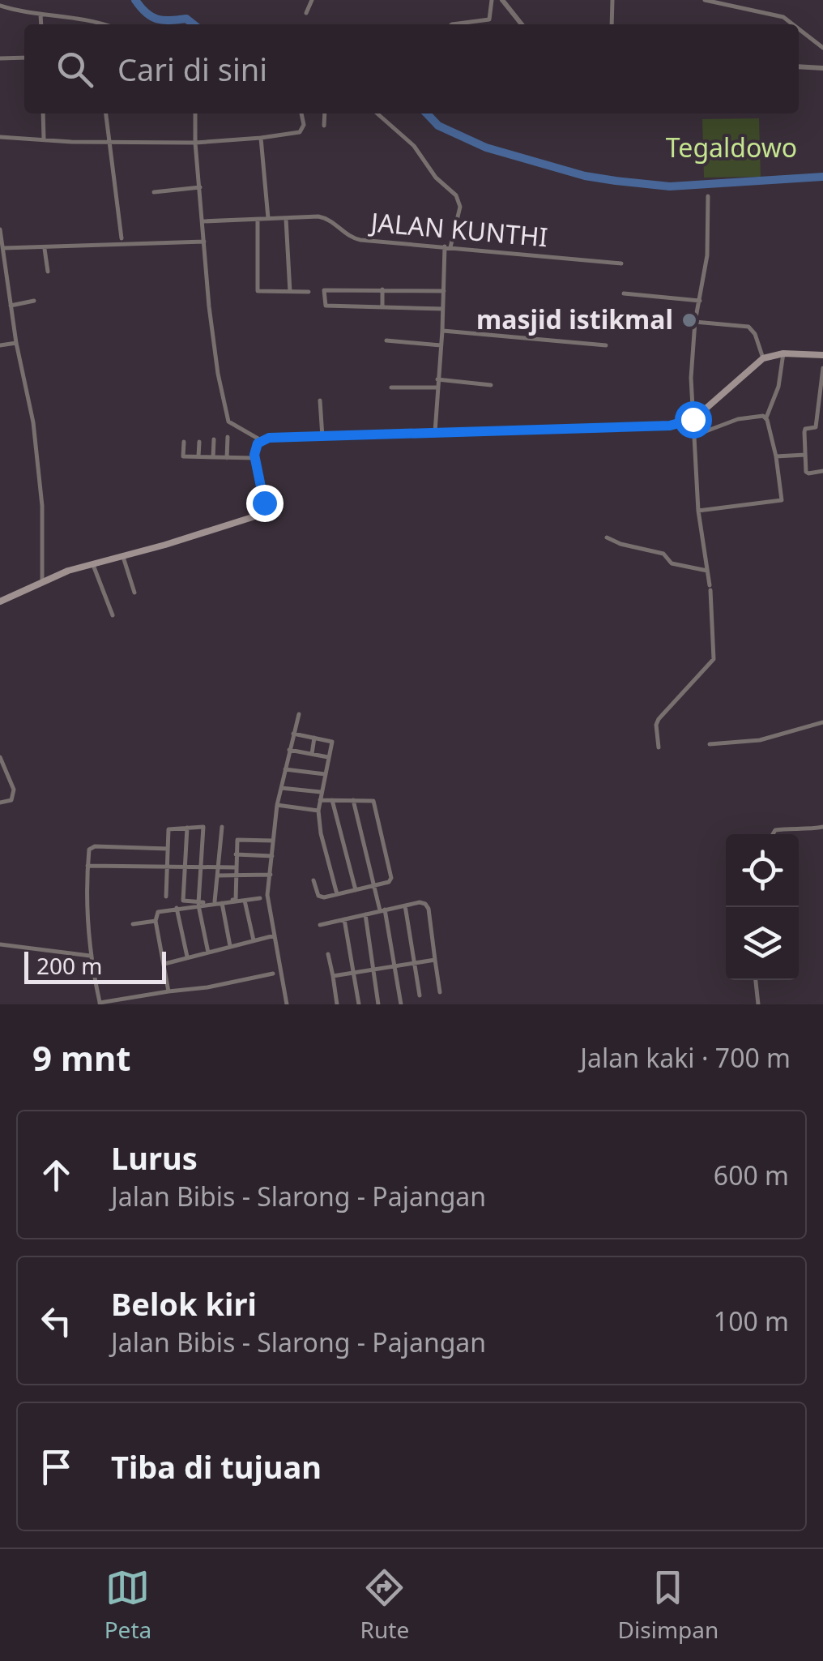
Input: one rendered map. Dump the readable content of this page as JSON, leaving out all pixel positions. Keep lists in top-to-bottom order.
{
  "streets": {
    "street": ["JALAN KUNTHI"]
  },
  "parks": ["Tegaldowo"],
  "places": ["masjid istikmal"],
  "scale_bar": "200 m",
  "page": {
    "search": "Cari di sini",
    "scale": "200 m",
    "heading": ["9 mnt", "Jalan kaki · 700 m"],
    "list": [
      ["Lurus", "Jalan Bibis - Slarong - Pajangan", "600 m"],
      ["Belok kiri", "Jalan Bibis - Slarong - Pajangan", "100 m"],
      "Tiba di tujuan"
    ],
    "nav": ["Peta", "Rute", "Disimpan"]
  }
}
